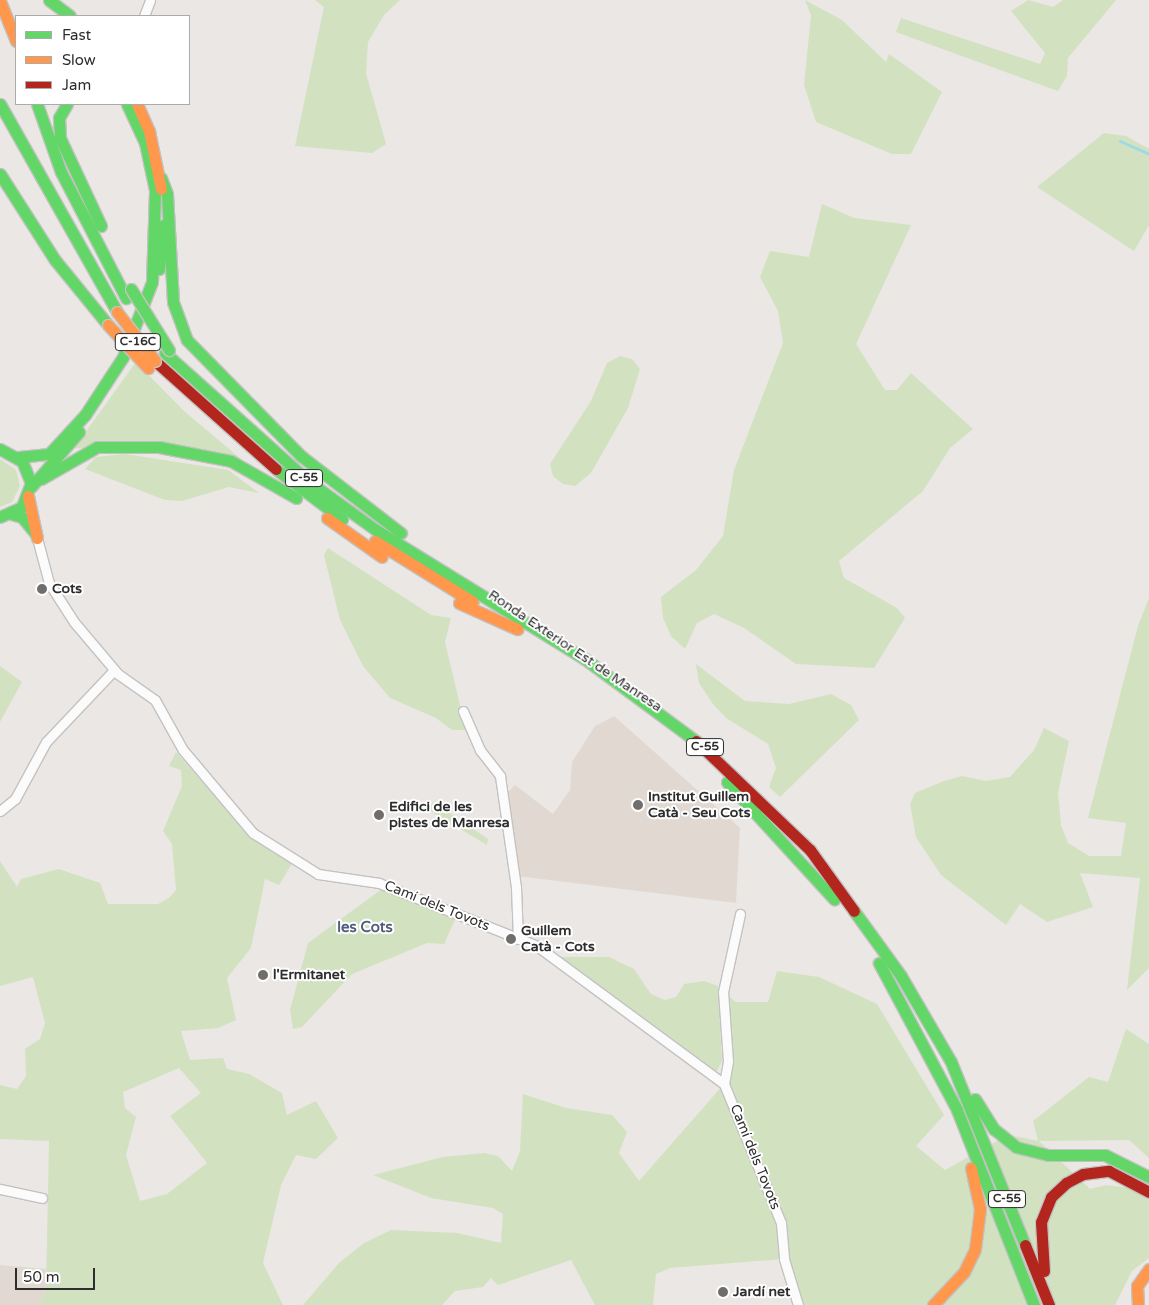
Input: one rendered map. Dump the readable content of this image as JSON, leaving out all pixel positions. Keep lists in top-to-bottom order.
{
  "streets": {
    "main road": ["C-16C", "C-55", "Ronda Exterior Est de Manresa"],
    "street": ["Camí dels Tovots"]
  },
  "districts": ["les Cots"],
  "places": [
    "Cots",
    "Institut Guillem Catà - Seu Cots",
    "Edifici de les pistes de Manresa",
    "Guillem Catà - Cots",
    "l'Ermitanet",
    "Jardí net"
  ],
  "legend": ["Fast", "Slow", "Jam"],
  "scale_bar": "50 m"
}
